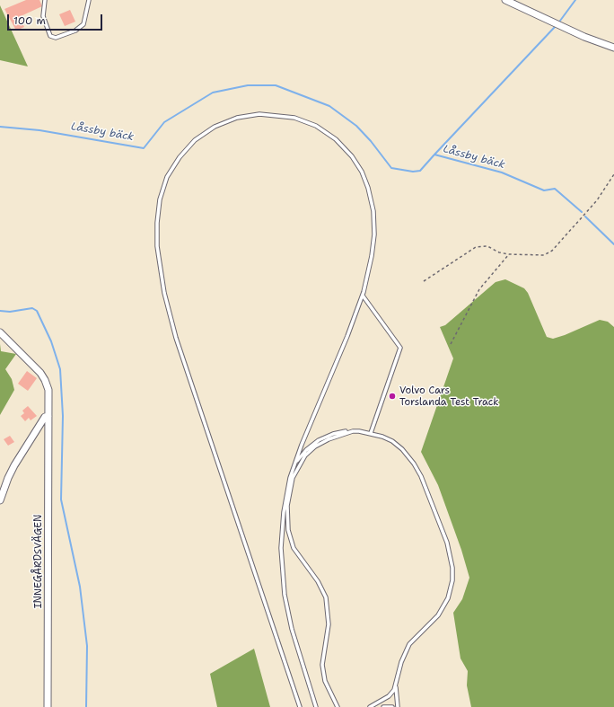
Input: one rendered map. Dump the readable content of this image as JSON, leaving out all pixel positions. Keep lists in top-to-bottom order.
{
  "streets": {
    "street": ["INNEGÅRDSVÄGEN"]
  },
  "water": ["Låssby bäck"],
  "places": ["Volvo Cars Torslanda Test Track"],
  "scale_bar": "100 m"
}
